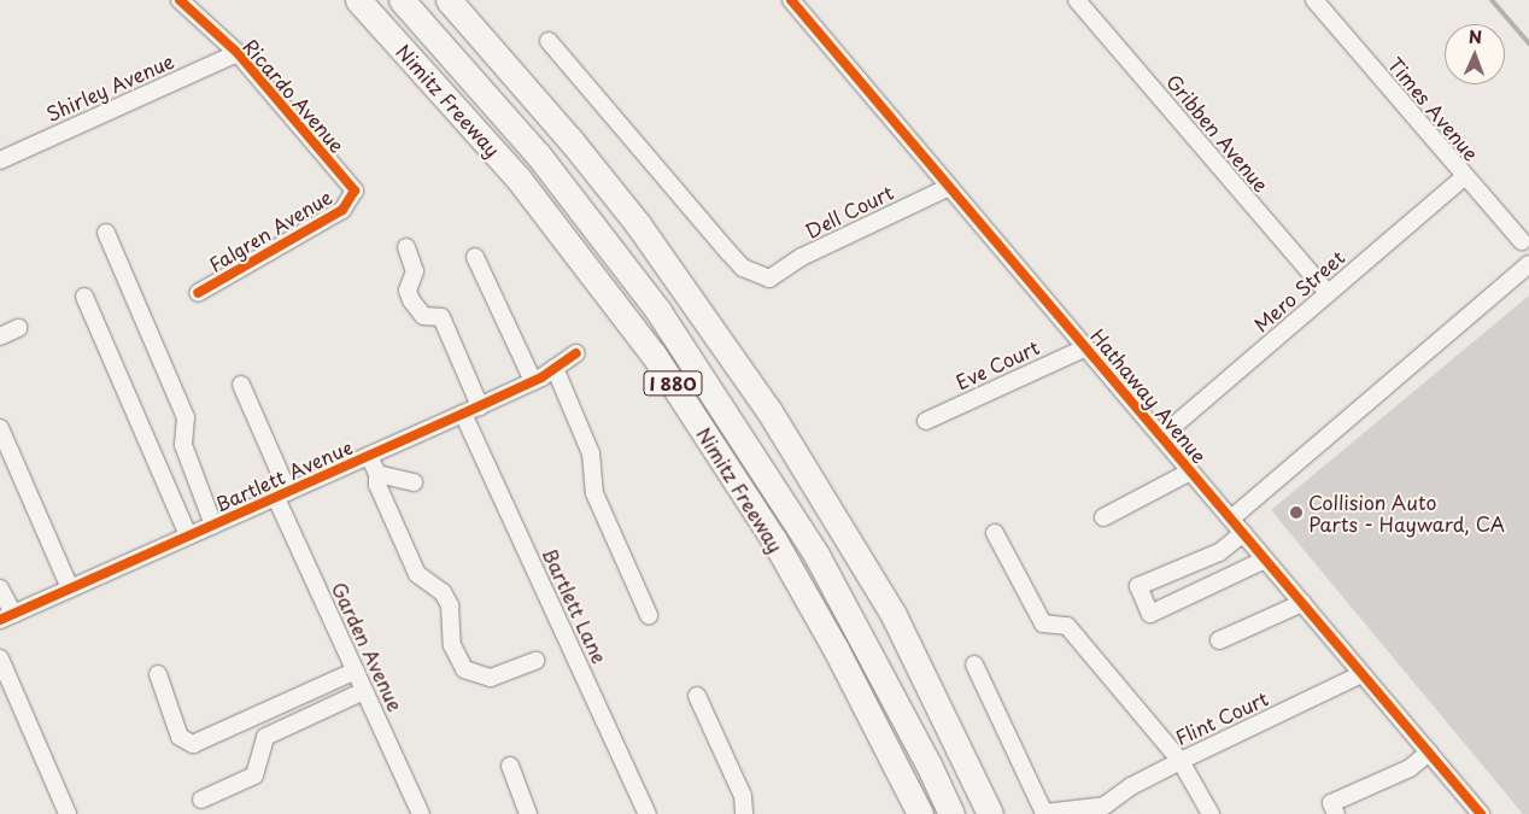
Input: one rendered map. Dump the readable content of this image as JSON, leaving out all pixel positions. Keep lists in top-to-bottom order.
{
  "streets": {
    "highway": ["Nimitz Freeway", "I 880"],
    "street": [
      "Shirley Avenue",
      "Ricardo Avenue",
      "Times Avenue",
      "Gribben Avenue",
      "Dell Court",
      "Falgren Avenue",
      "Mero Street",
      "Eve Court",
      "Hathaway Avenue",
      "Bartlett Avenue",
      "Bartlett Lane",
      "Garden Avenue",
      "Flint Court"
    ]
  },
  "crossings": [
    ["Shirley Avenue", "Ricardo Avenue"],
    ["Ricardo Avenue", "Falgren Avenue"],
    ["Times Avenue", "Mero Street"],
    ["Gribben Avenue", "Mero Street"],
    ["Dell Court", "Hathaway Avenue"],
    ["Mero Street", "Hathaway Avenue"],
    ["Eve Court", "Hathaway Avenue"],
    ["Hathaway Avenue", "Flint Court"],
    ["Bartlett Avenue", "Bartlett Lane"],
    ["Bartlett Avenue", "Garden Avenue"]
  ],
  "places": ["Collision Auto Parts - Hayward, CA"],
  "north": "top"
}
